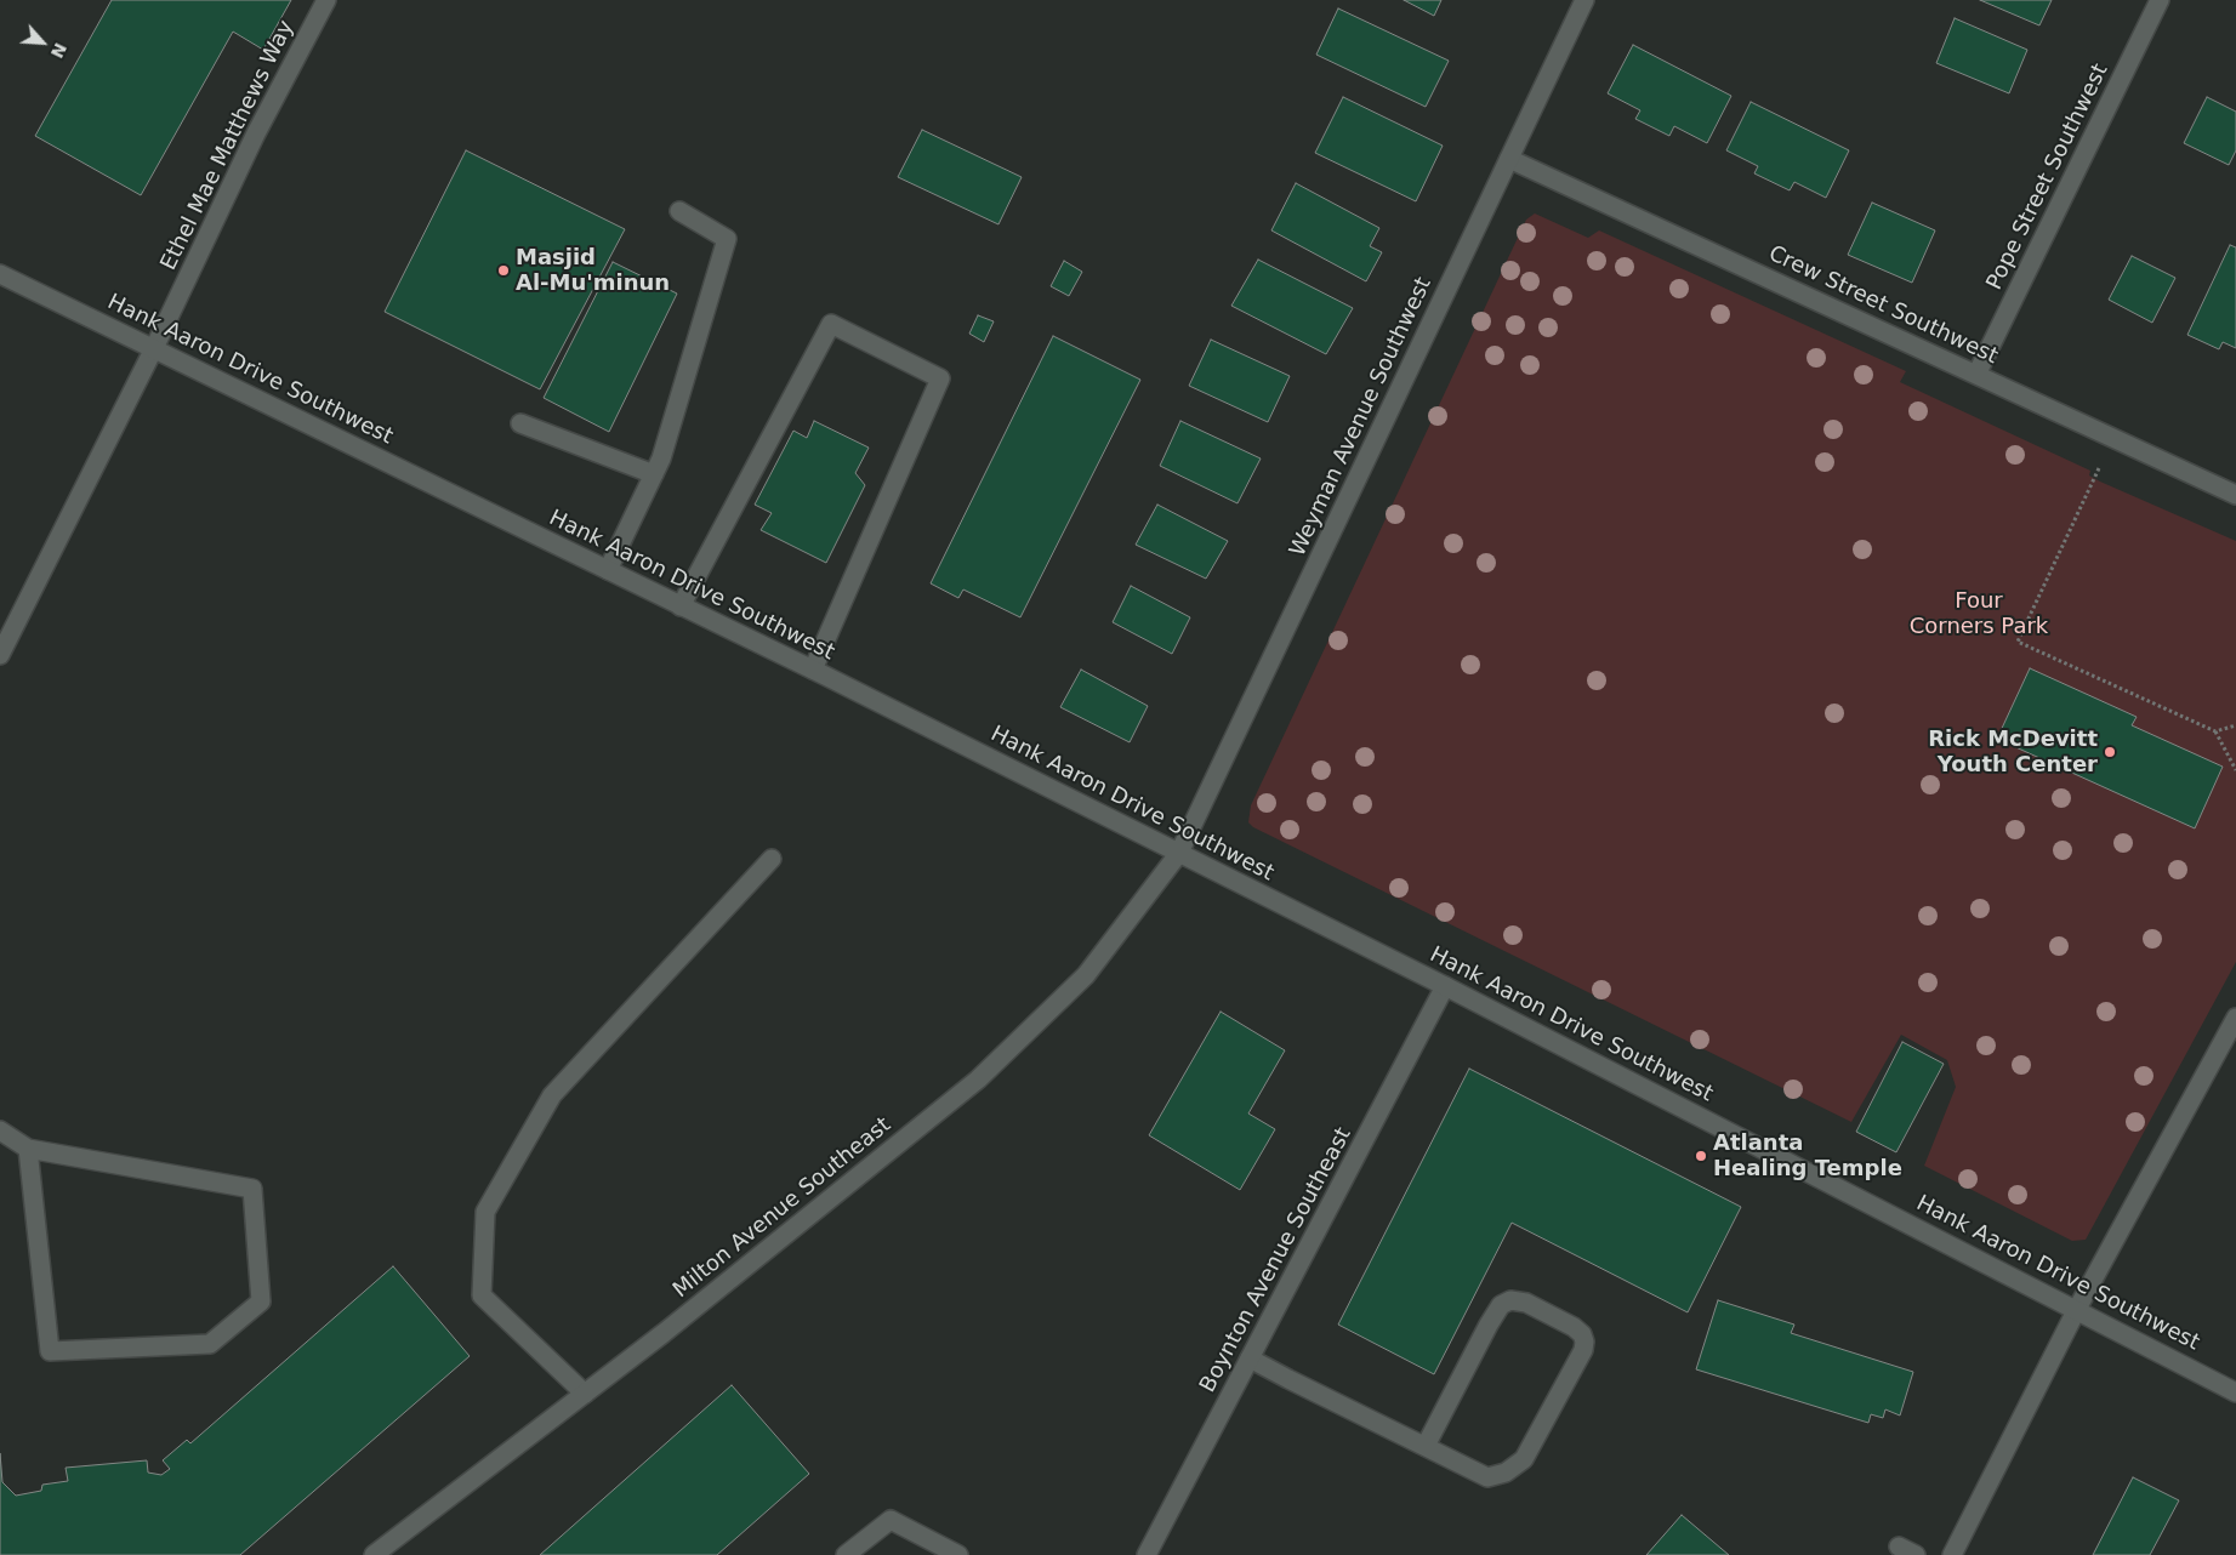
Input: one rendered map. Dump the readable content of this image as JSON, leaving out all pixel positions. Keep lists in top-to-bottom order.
{
  "streets": {
    "street": [
      "Ethel Mae Matthews Way",
      "Pope Street Southwest",
      "Crew Street Southwest",
      "Hank Aaron Drive Southwest",
      "Weyman Avenue Southwest",
      "Milton Avenue Southeast",
      "Boynton Avenue Southeast"
    ]
  },
  "crossings": [
    ["Ethel Mae Matthews Way", "Hank Aaron Drive Southwest"],
    ["Pope Street Southwest", "Crew Street Southwest"],
    ["Crew Street Southwest", "Weyman Avenue Southwest"],
    ["Hank Aaron Drive Southwest", "Weyman Avenue Southwest"],
    ["Hank Aaron Drive Southwest", "Milton Avenue Southeast"],
    ["Hank Aaron Drive Southwest", "Boynton Avenue Southeast"],
    ["Weyman Avenue Southwest", "Milton Avenue Southeast"]
  ],
  "parks": ["Four Corners Park"],
  "places": ["Masjid Al-Mu'minun", "Rick McDevitt Youth Center", "Atlanta Healing Temple"],
  "north": "bottom right"
}
